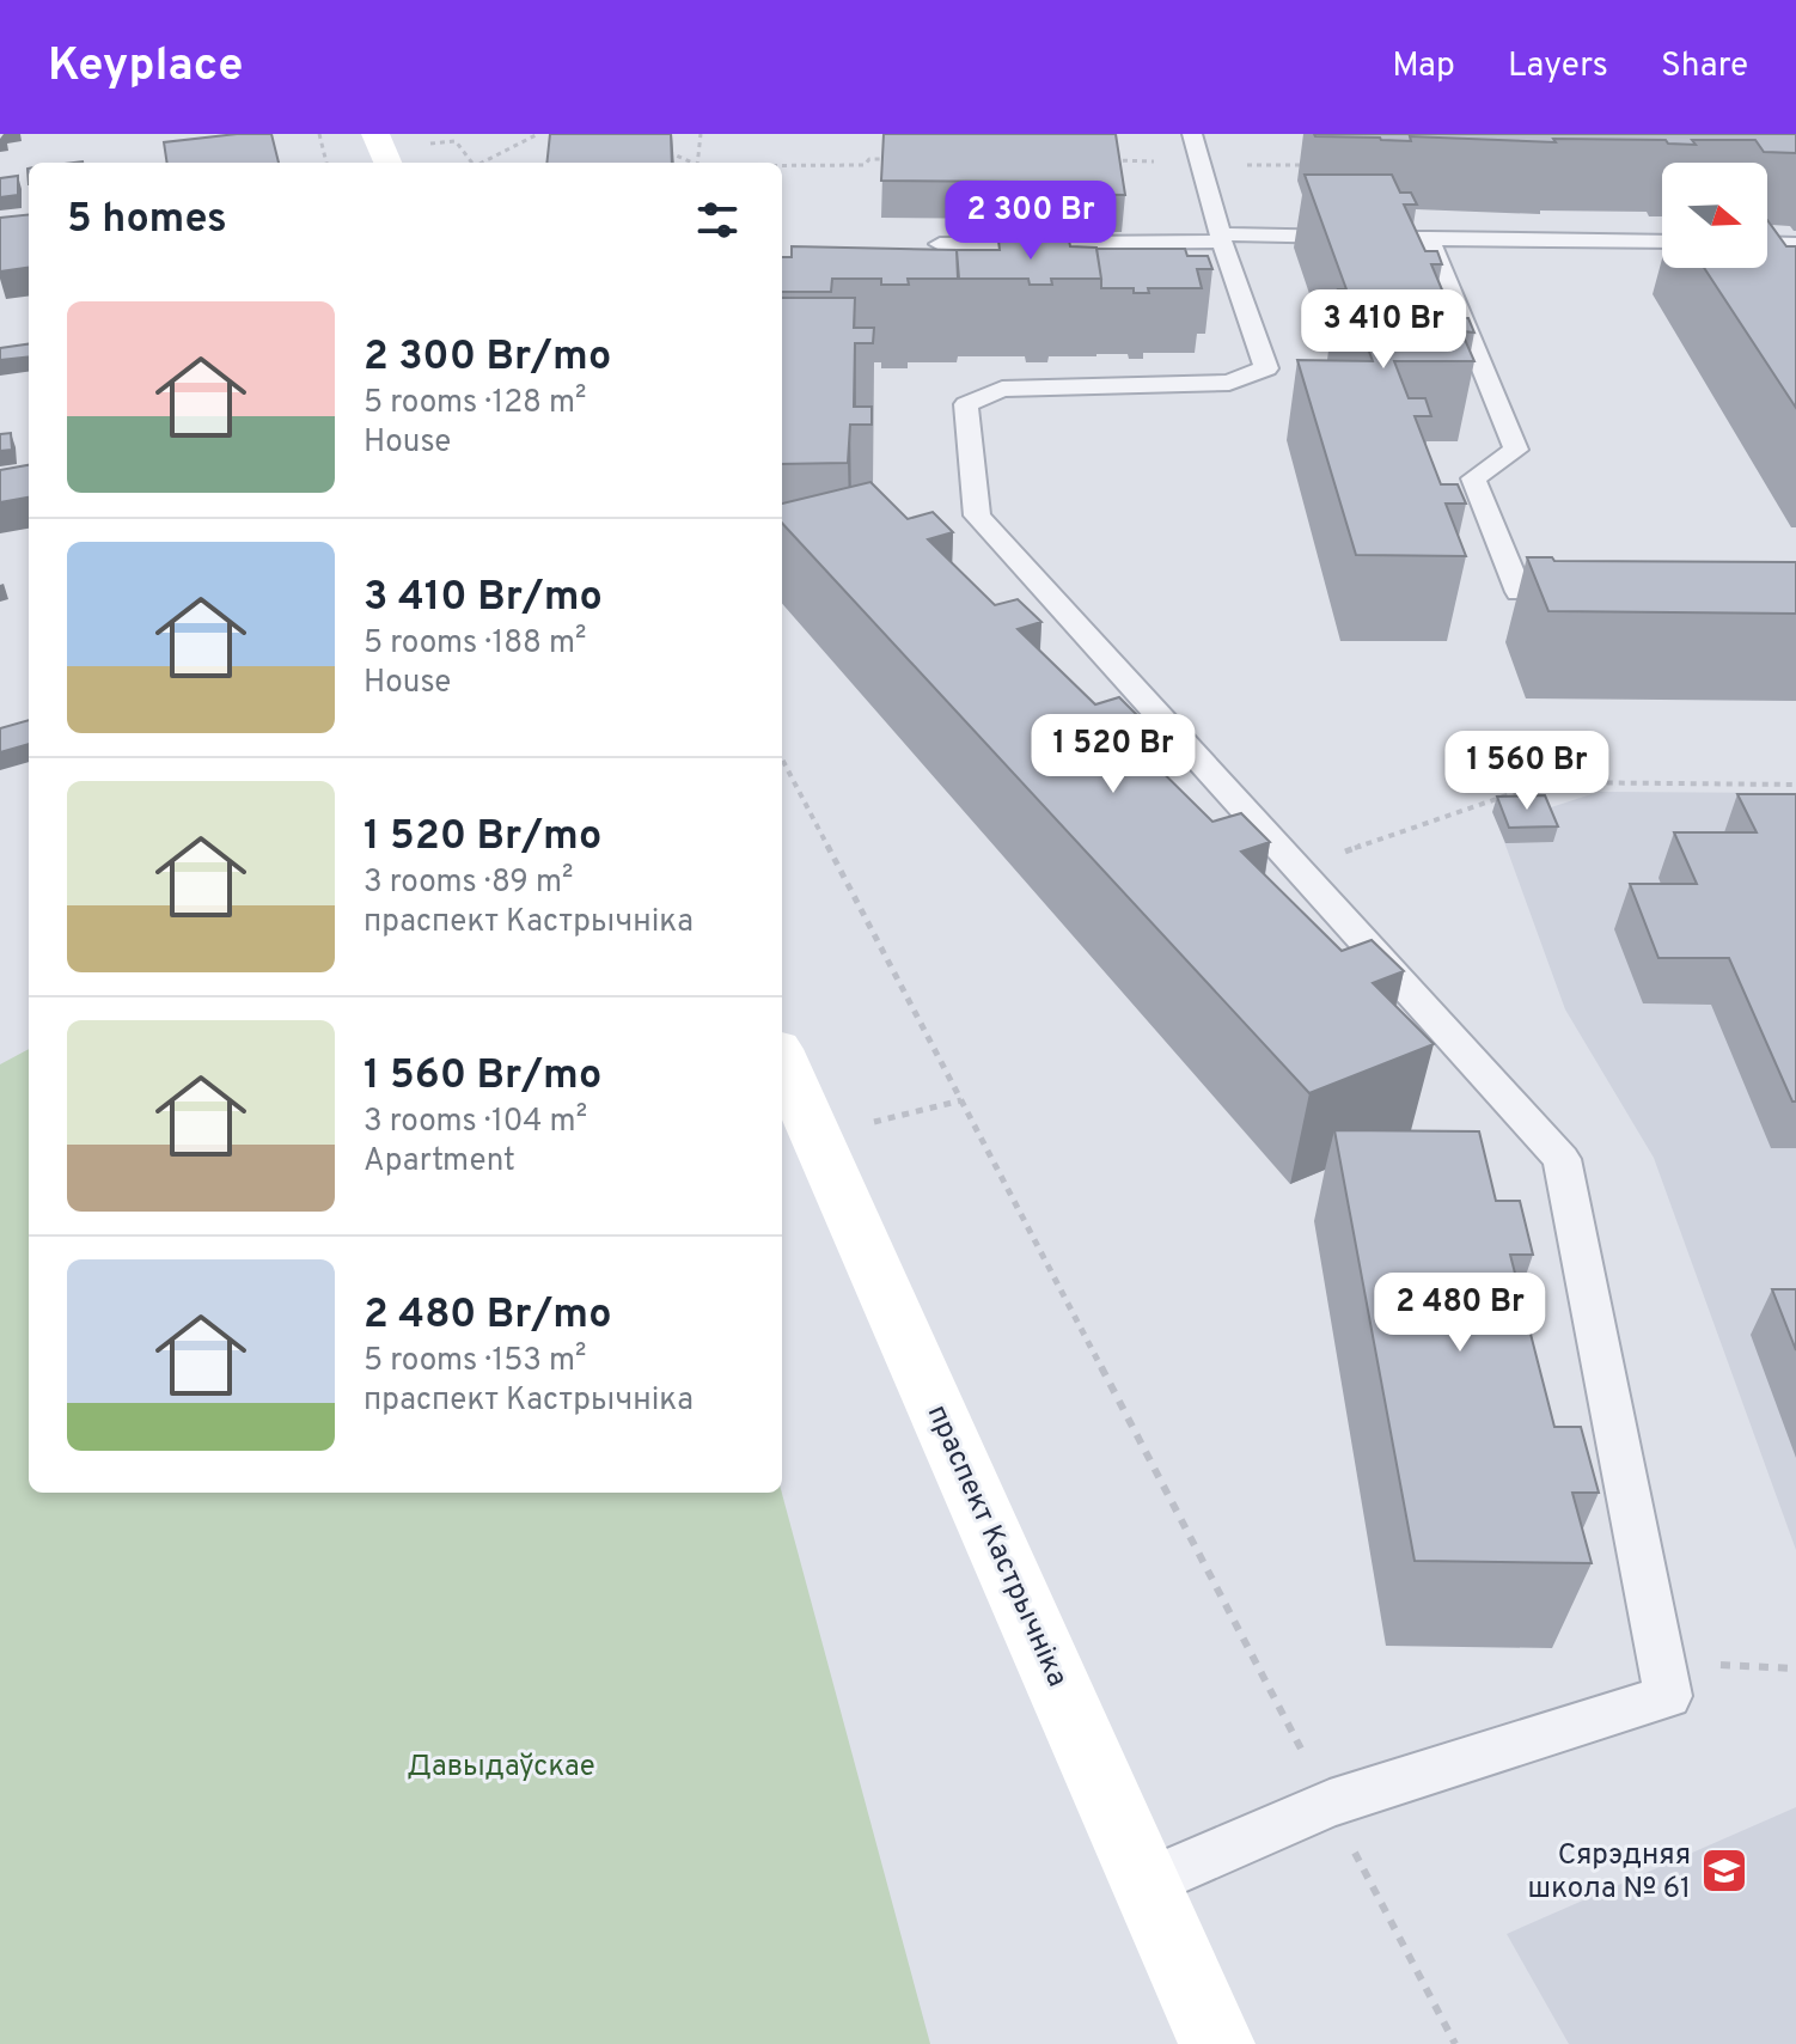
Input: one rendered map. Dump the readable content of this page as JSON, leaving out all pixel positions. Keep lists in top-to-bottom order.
{
  "streets": {
    "main road": ["праспект Кастрычніка"]
  },
  "parks": ["Давыдаўскае"],
  "places": {
    "school or university": ["Сярэдняя школа № 61"]
  },
  "north": "right",
  "page": {
    "header": "Keyplace",
    "nav": ["Map", "Layers", "Share"],
    "heading": "5 homes",
    "price": [
      "2 300 Br",
      "3 410 Br",
      "1 520 Br",
      "1 560 Br",
      "2 480 Br"
    ],
    "list": [
      {
        "name": "2 300 Br/mo",
        "note": "5 rooms · 128 m² · House"
      },
      {
        "name": "3 410 Br/mo",
        "note": "5 rooms · 188 m² · House"
      },
      {
        "name": "1 520 Br/mo",
        "note": "3 rooms · 89 m² · праспект Кастрычніка"
      },
      {
        "name": "1 560 Br/mo",
        "note": "3 rooms · 104 m² · Apartment"
      },
      {
        "name": "2 480 Br/mo",
        "note": "5 rooms · 153 m² · праспект Кастрычніка"
      }
    ]
  }
}
